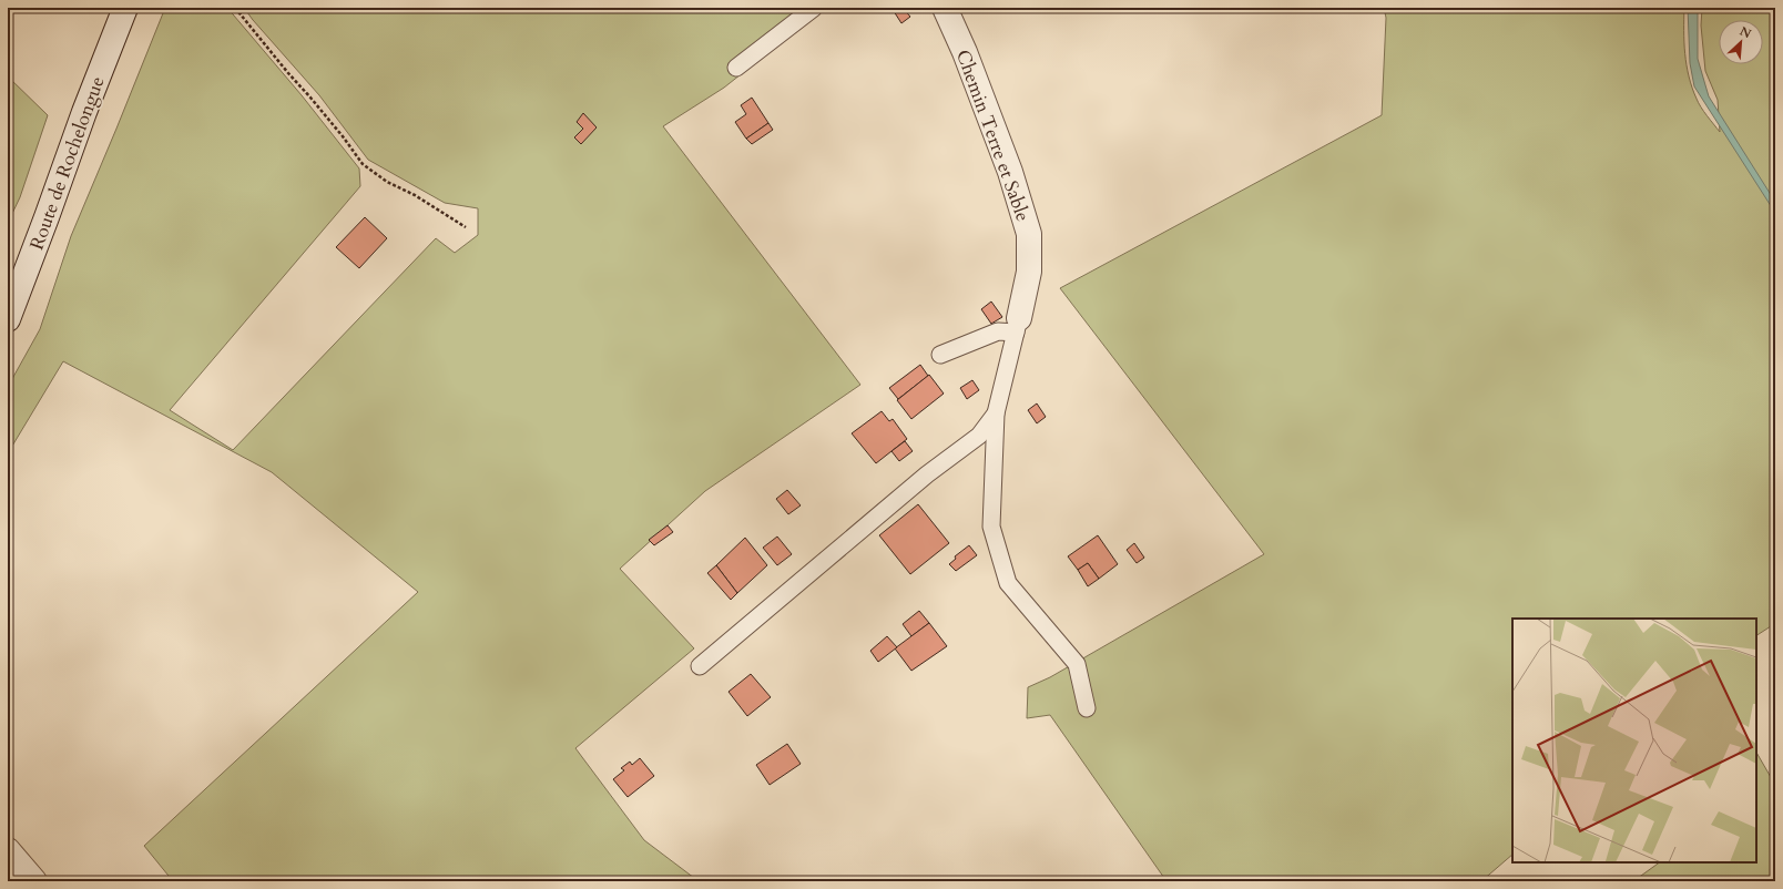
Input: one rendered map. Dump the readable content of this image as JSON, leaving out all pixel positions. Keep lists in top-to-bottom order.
{
  "streets": {
    "street": ["Chemin Terre et Sable", "Route de Rochelongue"]
  },
  "north": "top right"
}
